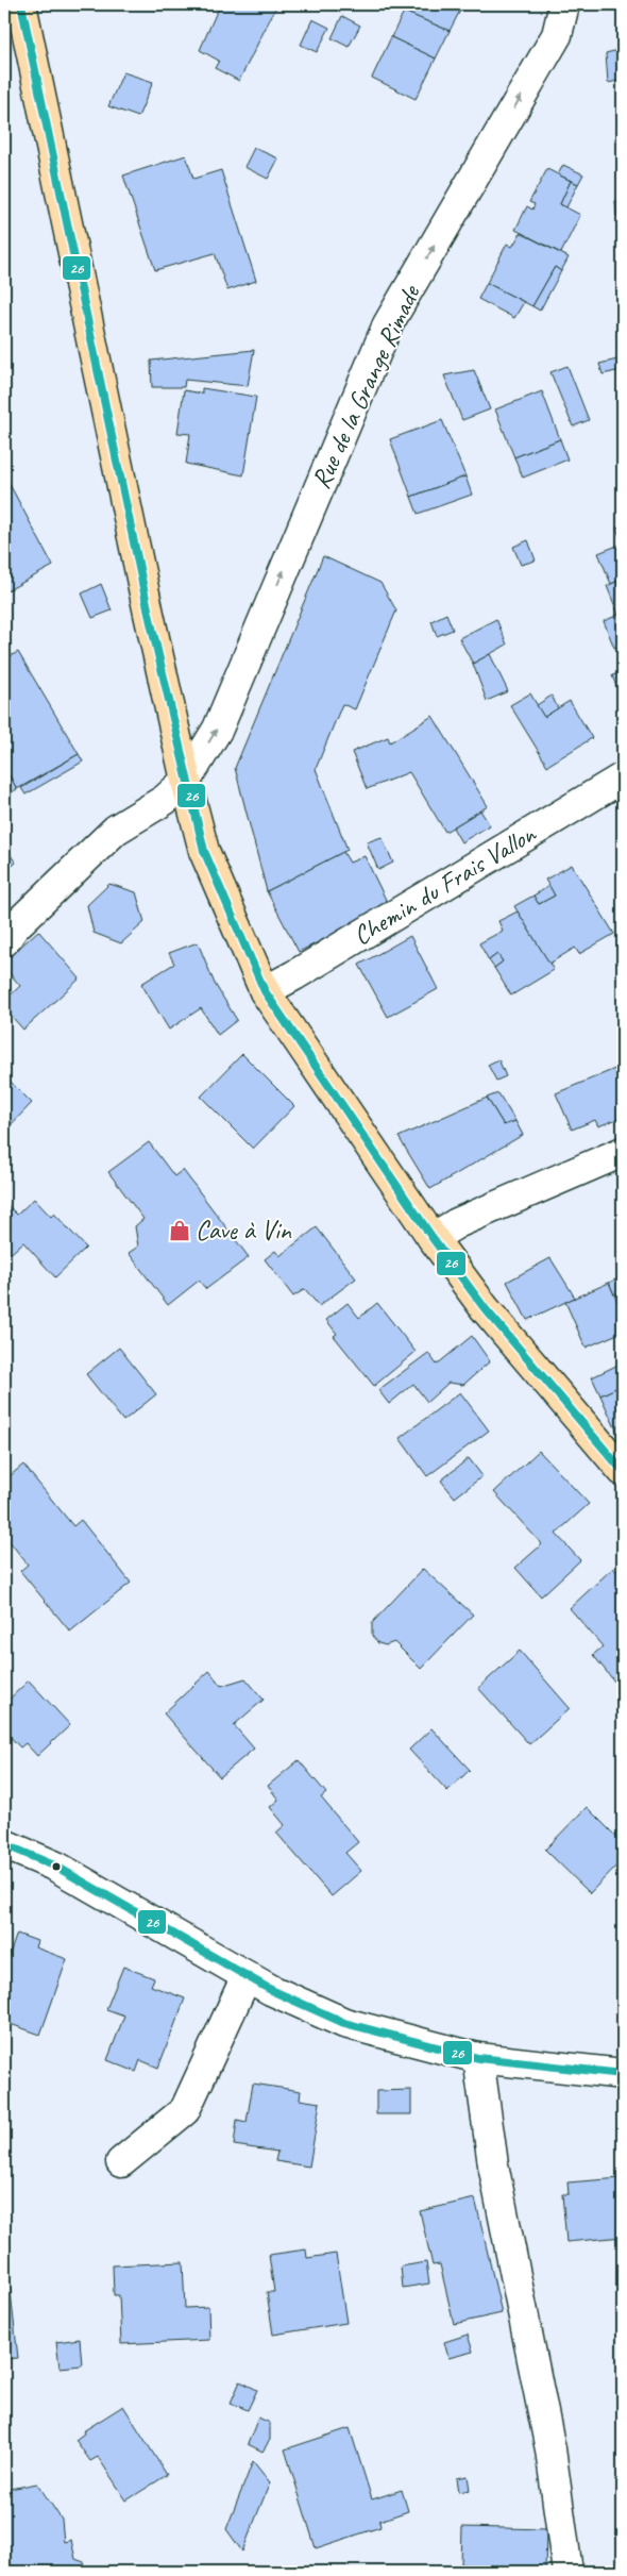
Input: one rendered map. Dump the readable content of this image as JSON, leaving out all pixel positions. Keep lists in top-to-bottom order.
{
  "streets": {
    "street": ["Rue de la Grange Rimade", "Chemin du Frais Vallon"]
  },
  "one_way": ["Rue de la Grange Rimade"],
  "places": {
    "shop": ["Cave à Vin"]
  },
  "lines": ["transit line 26"]
}
